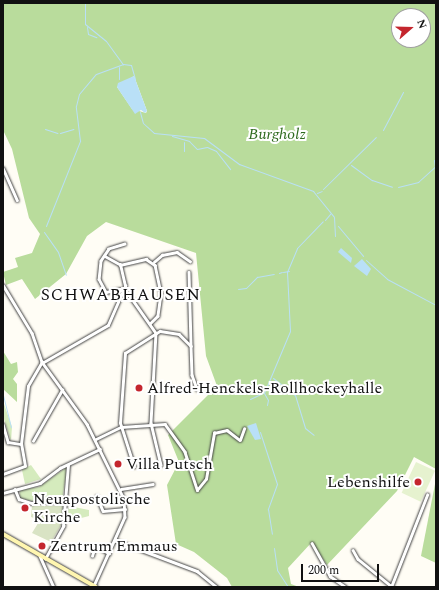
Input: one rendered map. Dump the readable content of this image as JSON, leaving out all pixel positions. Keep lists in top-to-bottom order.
{
  "districts": ["SCHWABHAUSEN"],
  "parks": ["Burgholz"],
  "places": [
    "Alfred-Henckels-Rollhockeyhalle",
    "Villa Putsch",
    "Lebenshilfe",
    "Neuapostolische Kirche",
    "Zentrum Emmaus"
  ],
  "scale_bar": "200 m",
  "north": "right"
}
